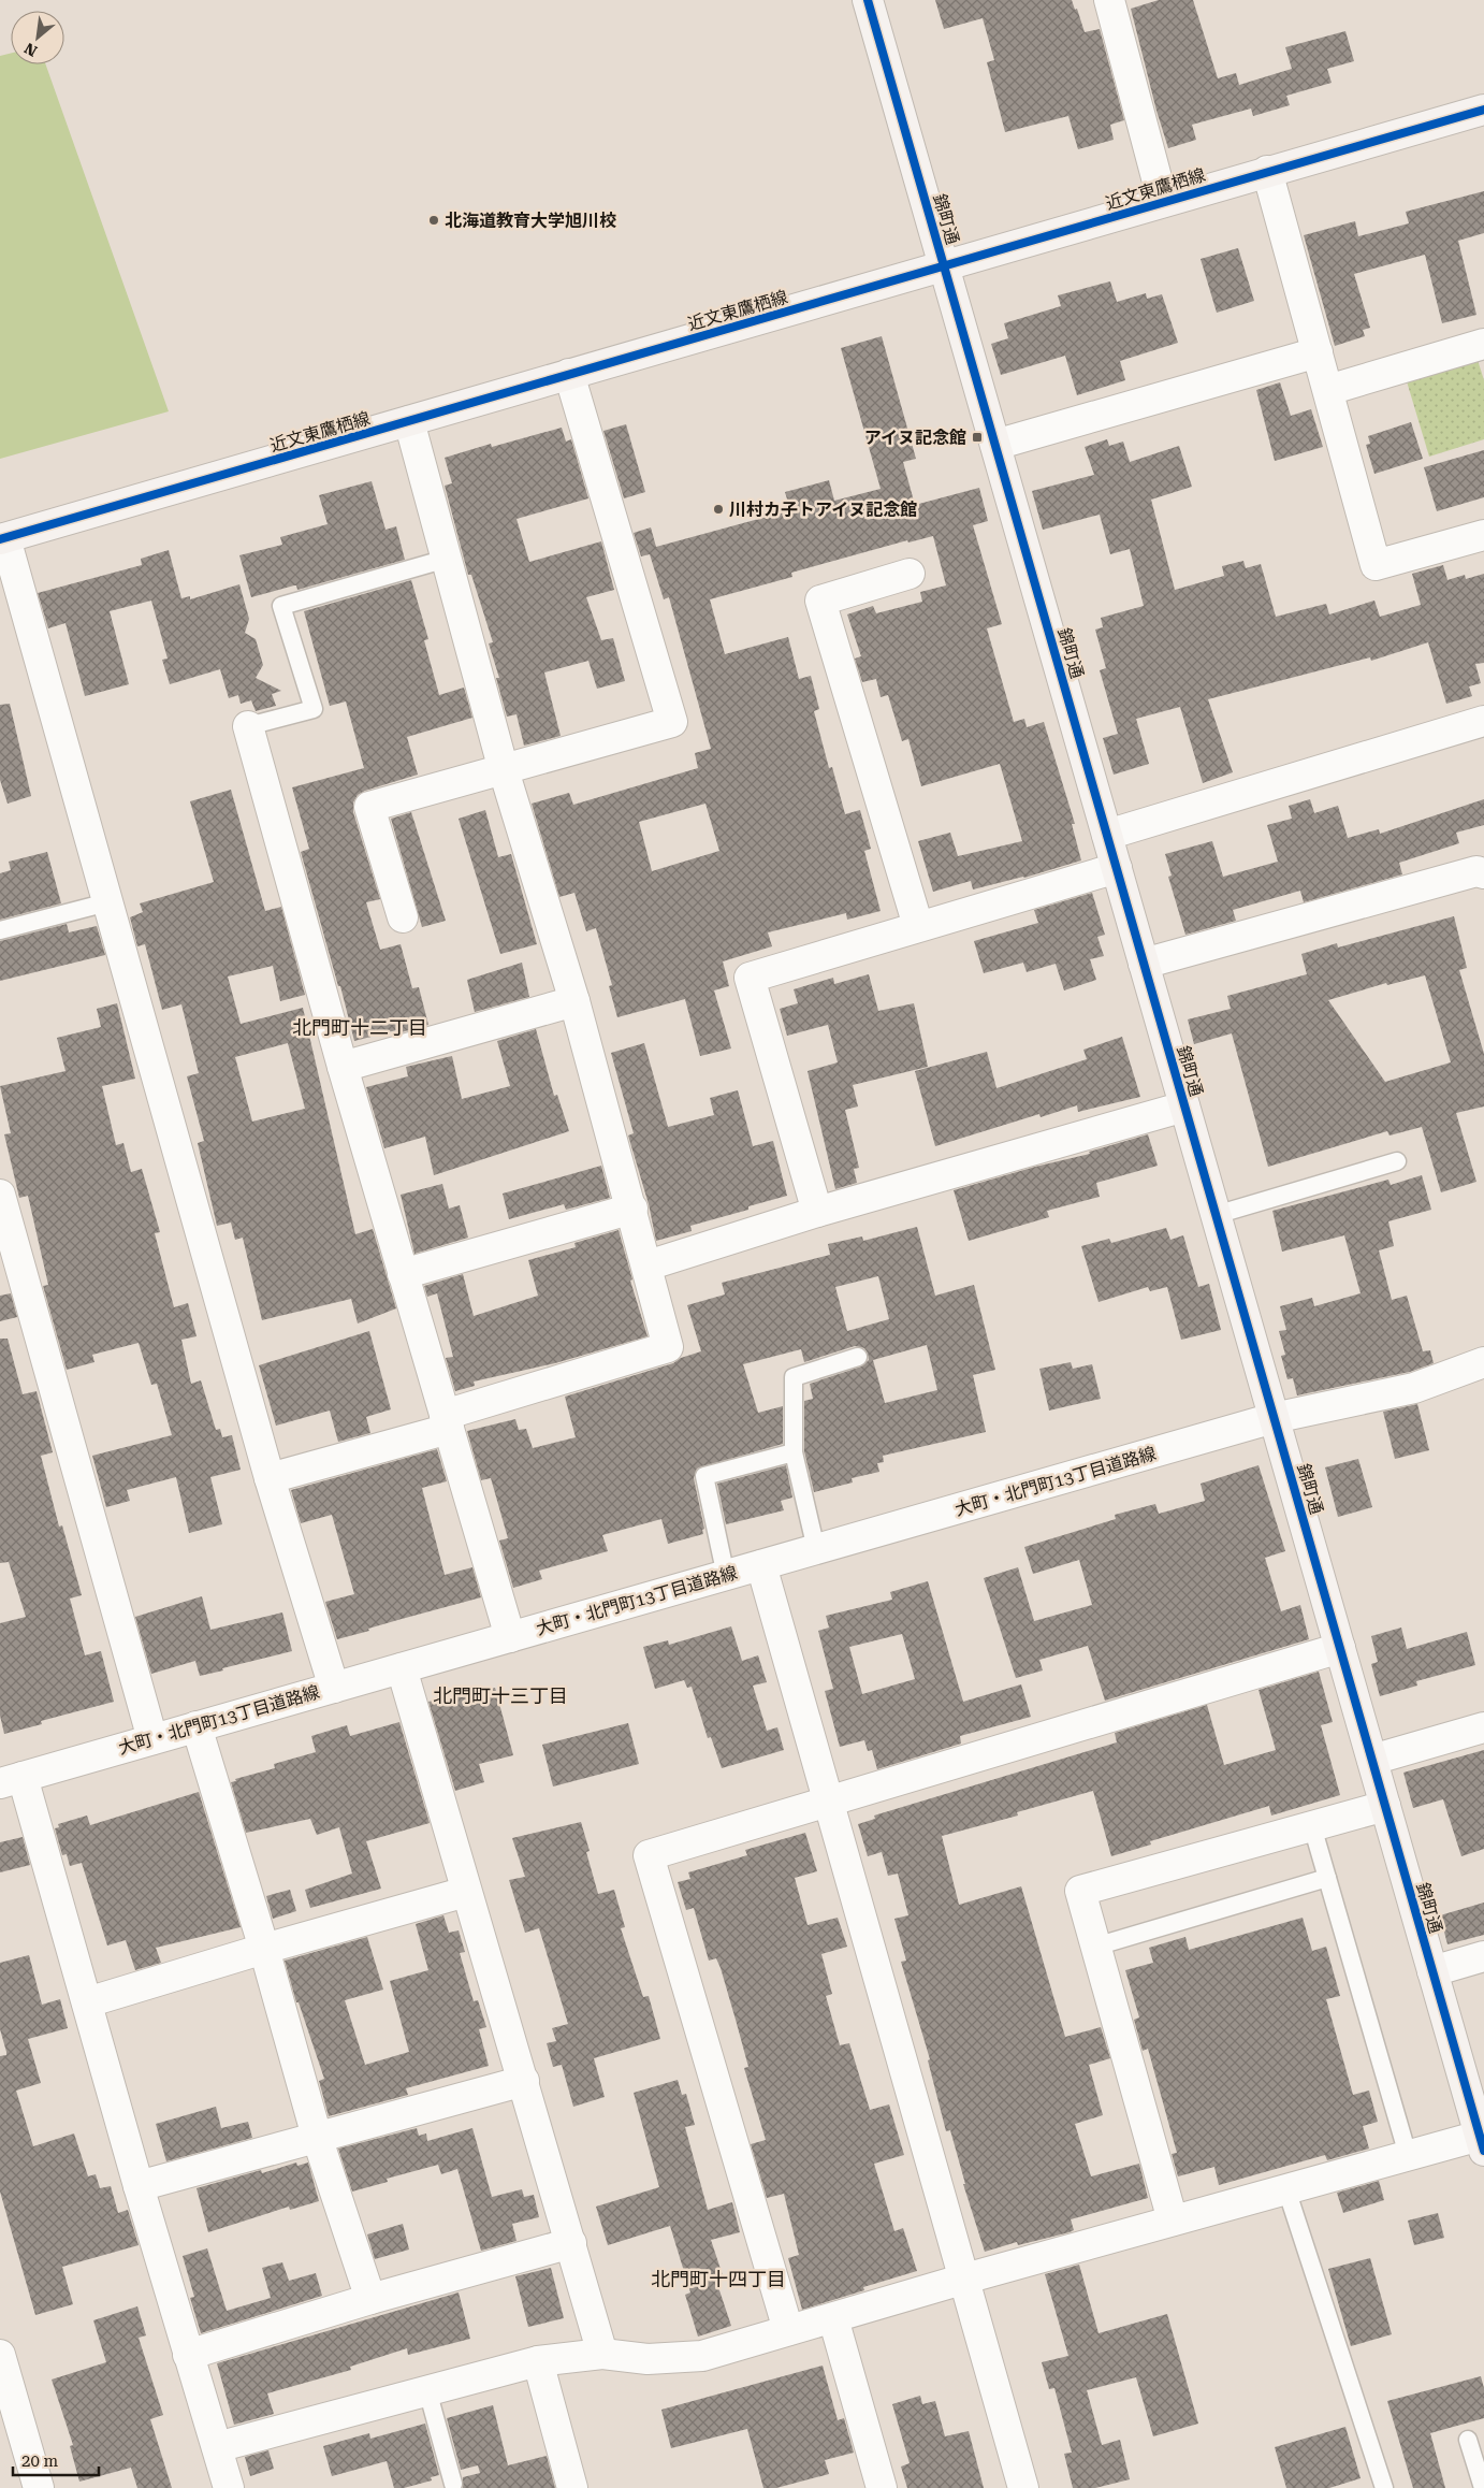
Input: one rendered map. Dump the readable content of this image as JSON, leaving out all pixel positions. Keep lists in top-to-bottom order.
{
  "streets": {
    "street": ["近文東鷹栖線", "錦町通", "大町・北門町13丁目道路線"]
  },
  "crossings": [
    ["近文東鷹栖線", "錦町通"],
    ["錦町通", "大町・北門町13丁目道路線"]
  ],
  "districts": ["北門町十二丁目", "北門町十三丁目", "北門町十四丁目"],
  "places": {
    "other": ["北海道教育大学旭川校", "川村カ子トアイヌ記念館"],
    "transit": ["アイヌ記念館"]
  },
  "scale_bar": "20 m",
  "north": "bottom left"
}
